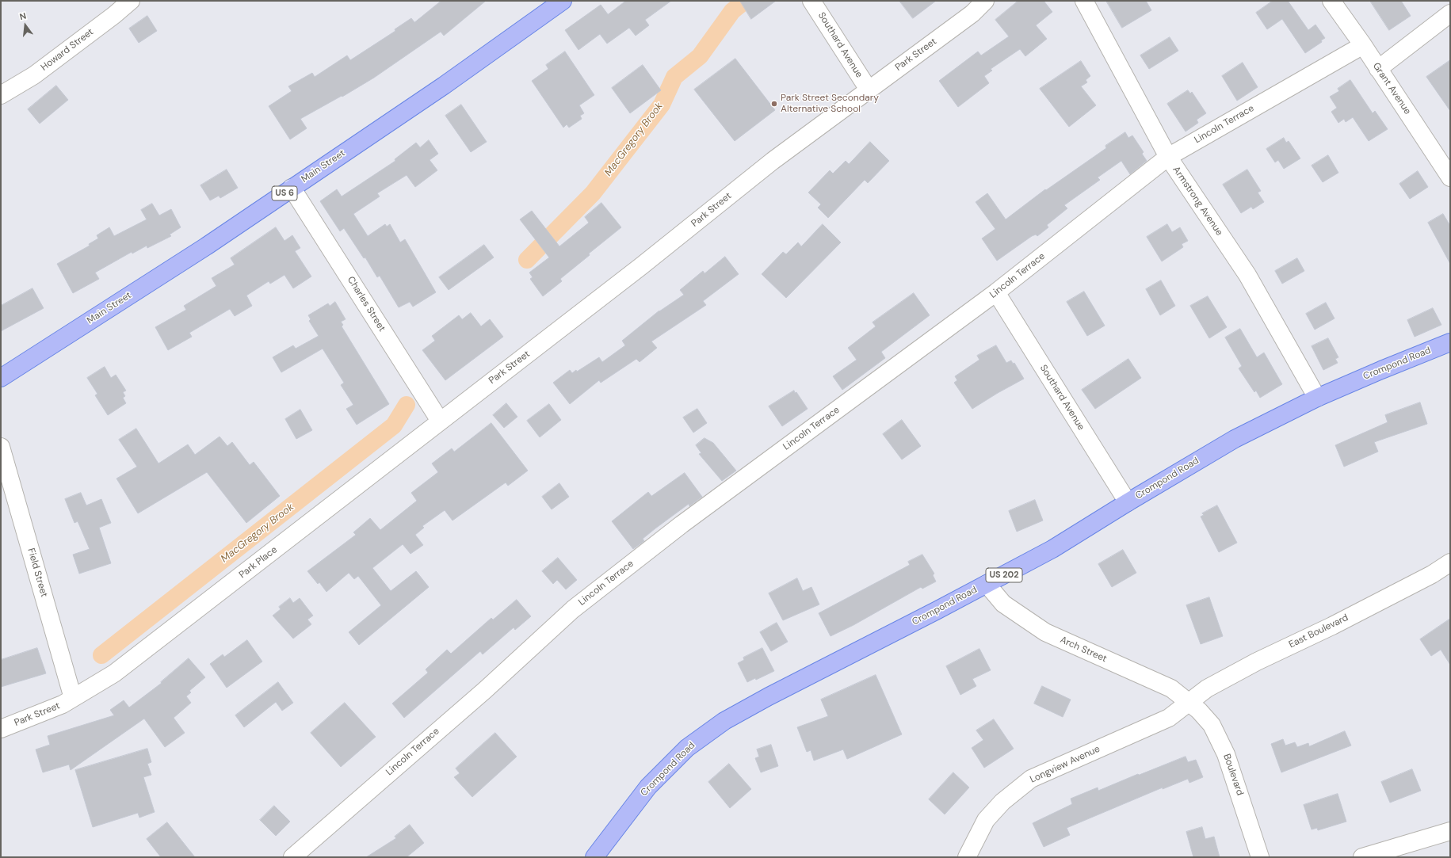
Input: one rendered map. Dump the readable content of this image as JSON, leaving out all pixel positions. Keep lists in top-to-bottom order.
{
  "streets": {
    "main road": [
      "Main Street",
      "US 6",
      "Crompond Road",
      "US 202"
    ],
    "street": [
      "Southard Avenue",
      "Howard Street",
      "Park Street",
      "Grant Avenue",
      "Lincoln Terrace",
      "Armstrong Avenue",
      "Charles Street",
      "Park Place",
      "Field Street",
      "East Boulevard",
      "Arch Street",
      "Longview Avenue",
      "Boulevard"
    ]
  },
  "crossings": [
    ["Southard Avenue", "Park Street"],
    ["Southard Avenue", "Lincoln Terrace"],
    ["Southard Avenue", "Crompond Road"],
    ["Park Street", "Charles Street"],
    ["Park Street", "Park Place"],
    ["Park Street", "Field Street"],
    ["Grant Avenue", "Lincoln Terrace"],
    ["Lincoln Terrace", "Armstrong Avenue"],
    ["Main Street", "Charles Street"],
    ["Armstrong Avenue", "Crompond Road"],
    ["Charles Street", "Park Place"],
    ["Crompond Road", "Arch Street"],
    ["Park Place", "Field Street"],
    ["East Boulevard", "Arch Street"],
    ["East Boulevard", "Longview Avenue"],
    ["East Boulevard", "Boulevard"],
    ["Arch Street", "Longview Avenue"],
    ["Arch Street", "Boulevard"],
    ["Longview Avenue", "Boulevard"]
  ],
  "water": ["MacGregory Brook"],
  "places": ["Park Street Secondary Alternative School"],
  "north": "top"
}
